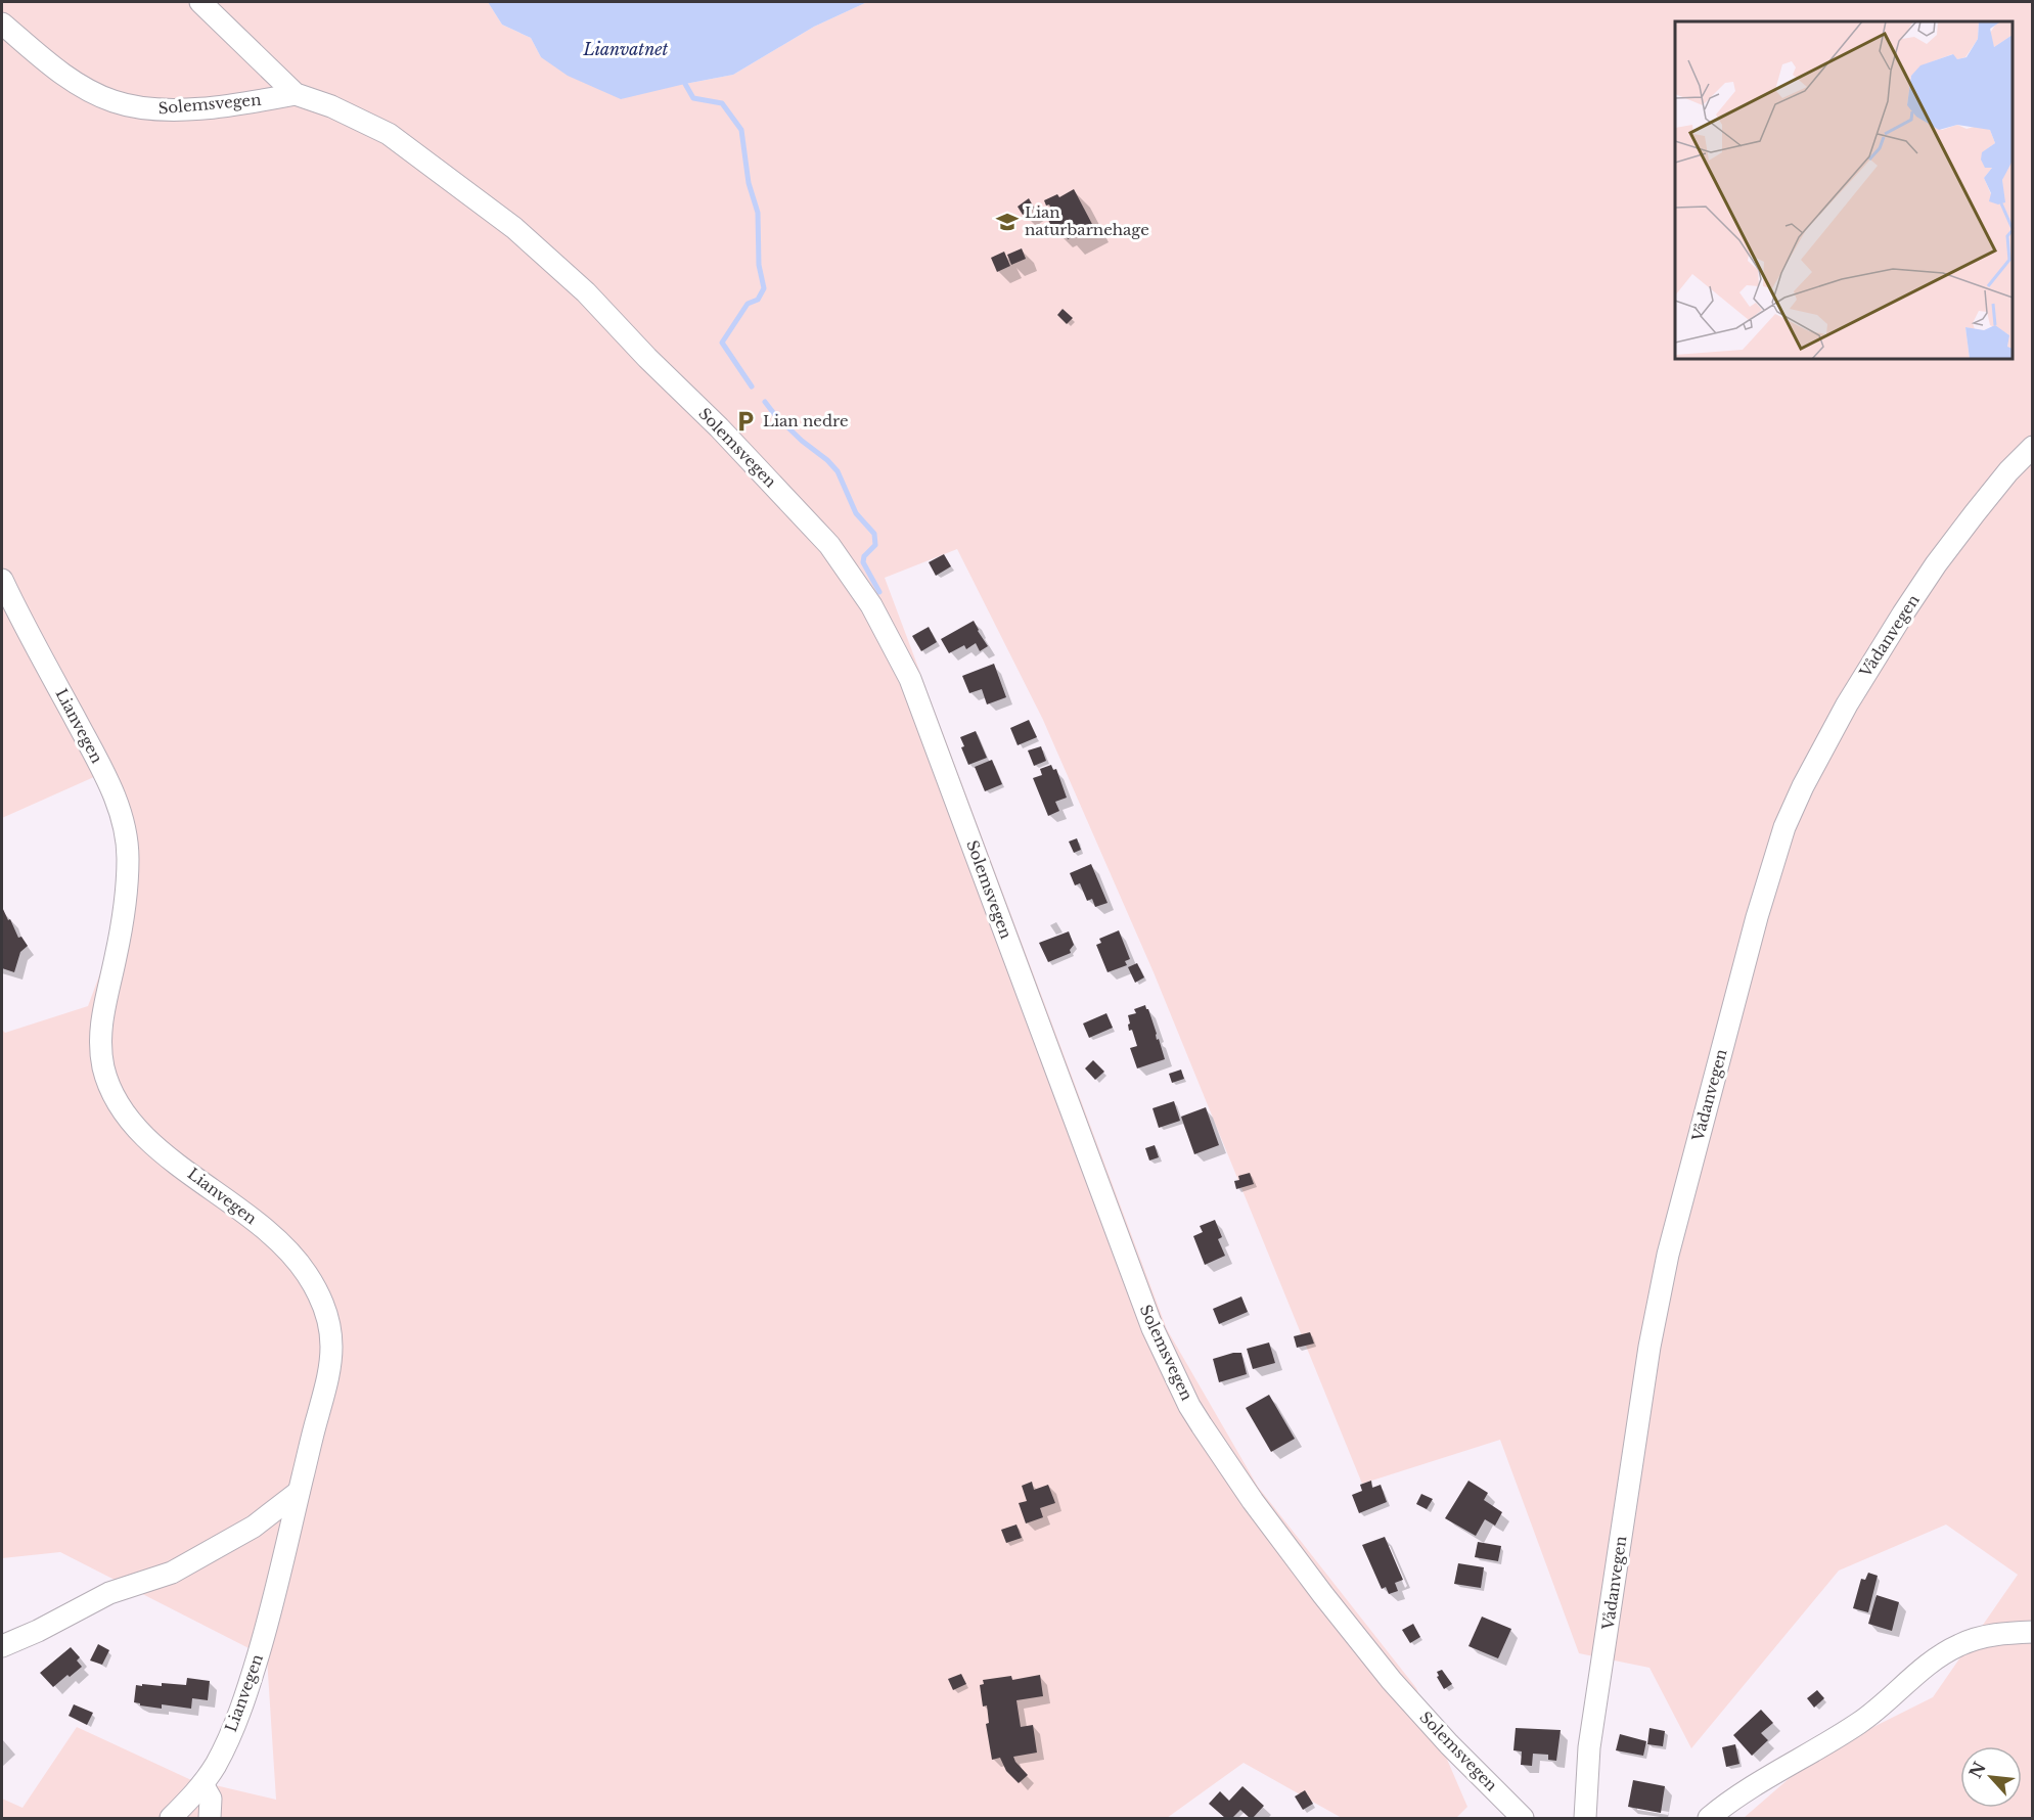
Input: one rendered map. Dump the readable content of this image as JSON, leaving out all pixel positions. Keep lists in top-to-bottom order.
{
  "streets": {
    "street": ["Solemsvegen", "Vådanvegen", "Lianvegen"]
  },
  "water": ["Lianvatnet"],
  "places": {
    "school or university": ["Lian naturbarnehage"],
    "parking": ["Lian nedre"]
  },
  "north": "top left"
}
